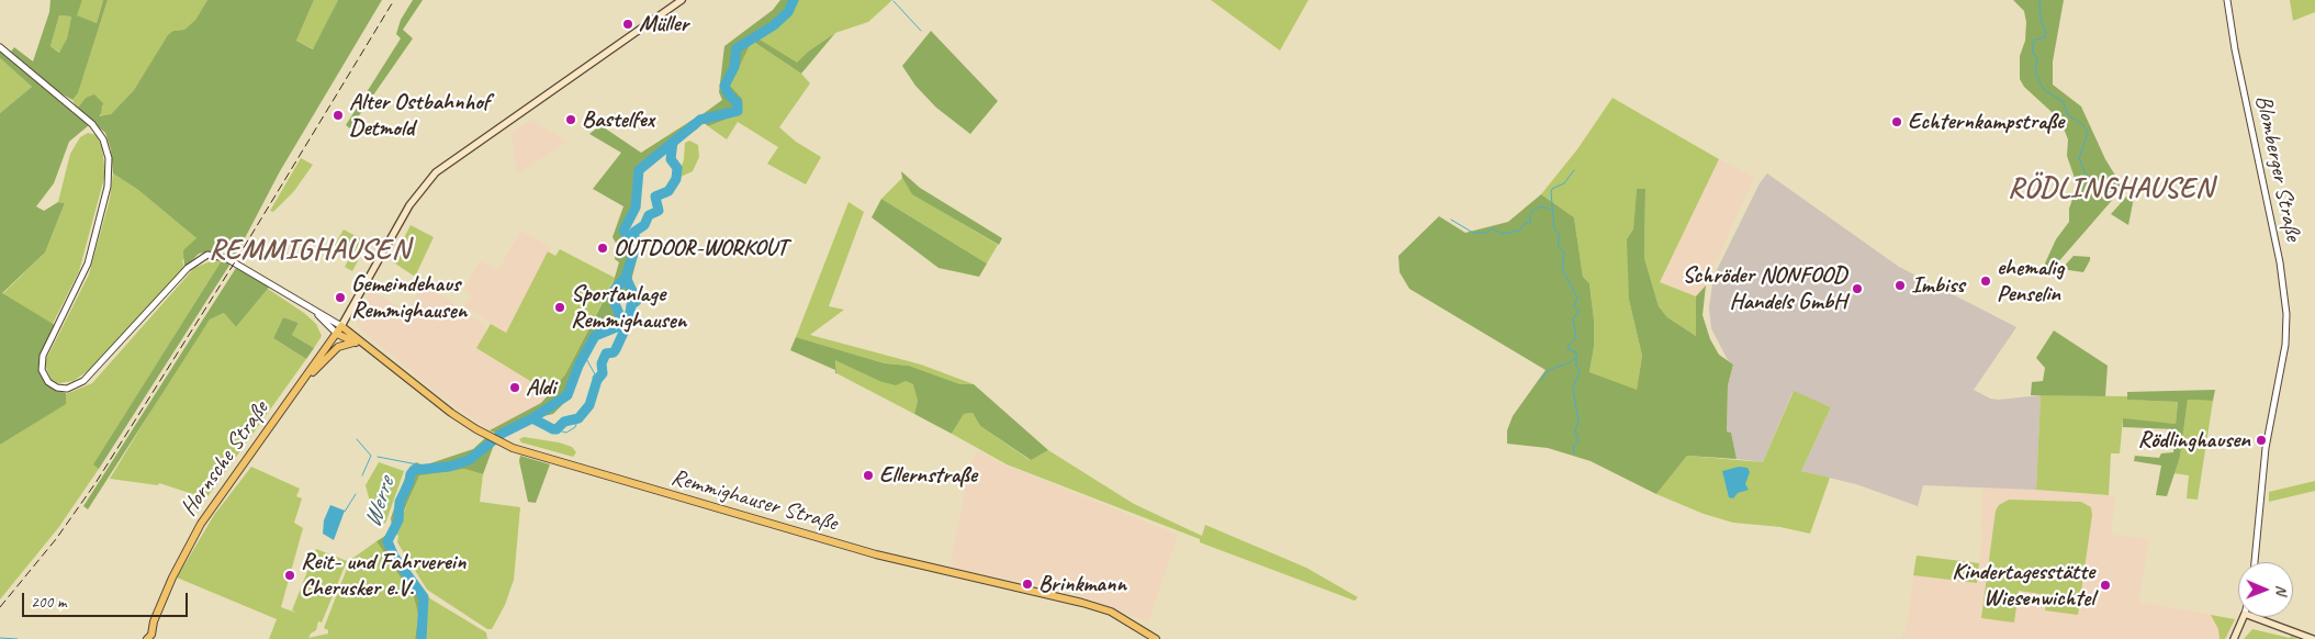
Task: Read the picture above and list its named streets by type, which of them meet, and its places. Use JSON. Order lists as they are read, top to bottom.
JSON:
{
  "streets": {
    "main road": ["Hornsche Straße", "Remmighauser Straße"],
    "street": ["Blomberger Straße"]
  },
  "crossings": [
    ["Hornsche Straße", "Remmighauser Straße"]
  ],
  "districts": ["RÖDLINGHAUSEN", "REMMIGHAUSEN"],
  "water": ["Werre"],
  "places": [
    "Müller",
    "Alter Ostbahnhof Detmold",
    "Bastelfex",
    "Echternkampstraße",
    "OUTDOOR-WORKOUT",
    "ehemalig Penselin",
    "Imbiss",
    "Schröder NONFOOD Handels GmbH",
    "Gemeindehaus Remmighausen",
    "Sportanlage Remmighausen",
    "Aldi",
    "Rödlinghausen",
    "Ellernstraße",
    "Reit- und Fahrverein Cherusker e.V.",
    "Brinkmann",
    "Kindertagesstätte Wiesenwichtel"
  ],
  "scale_bar": "200 m",
  "north": "right"
}
